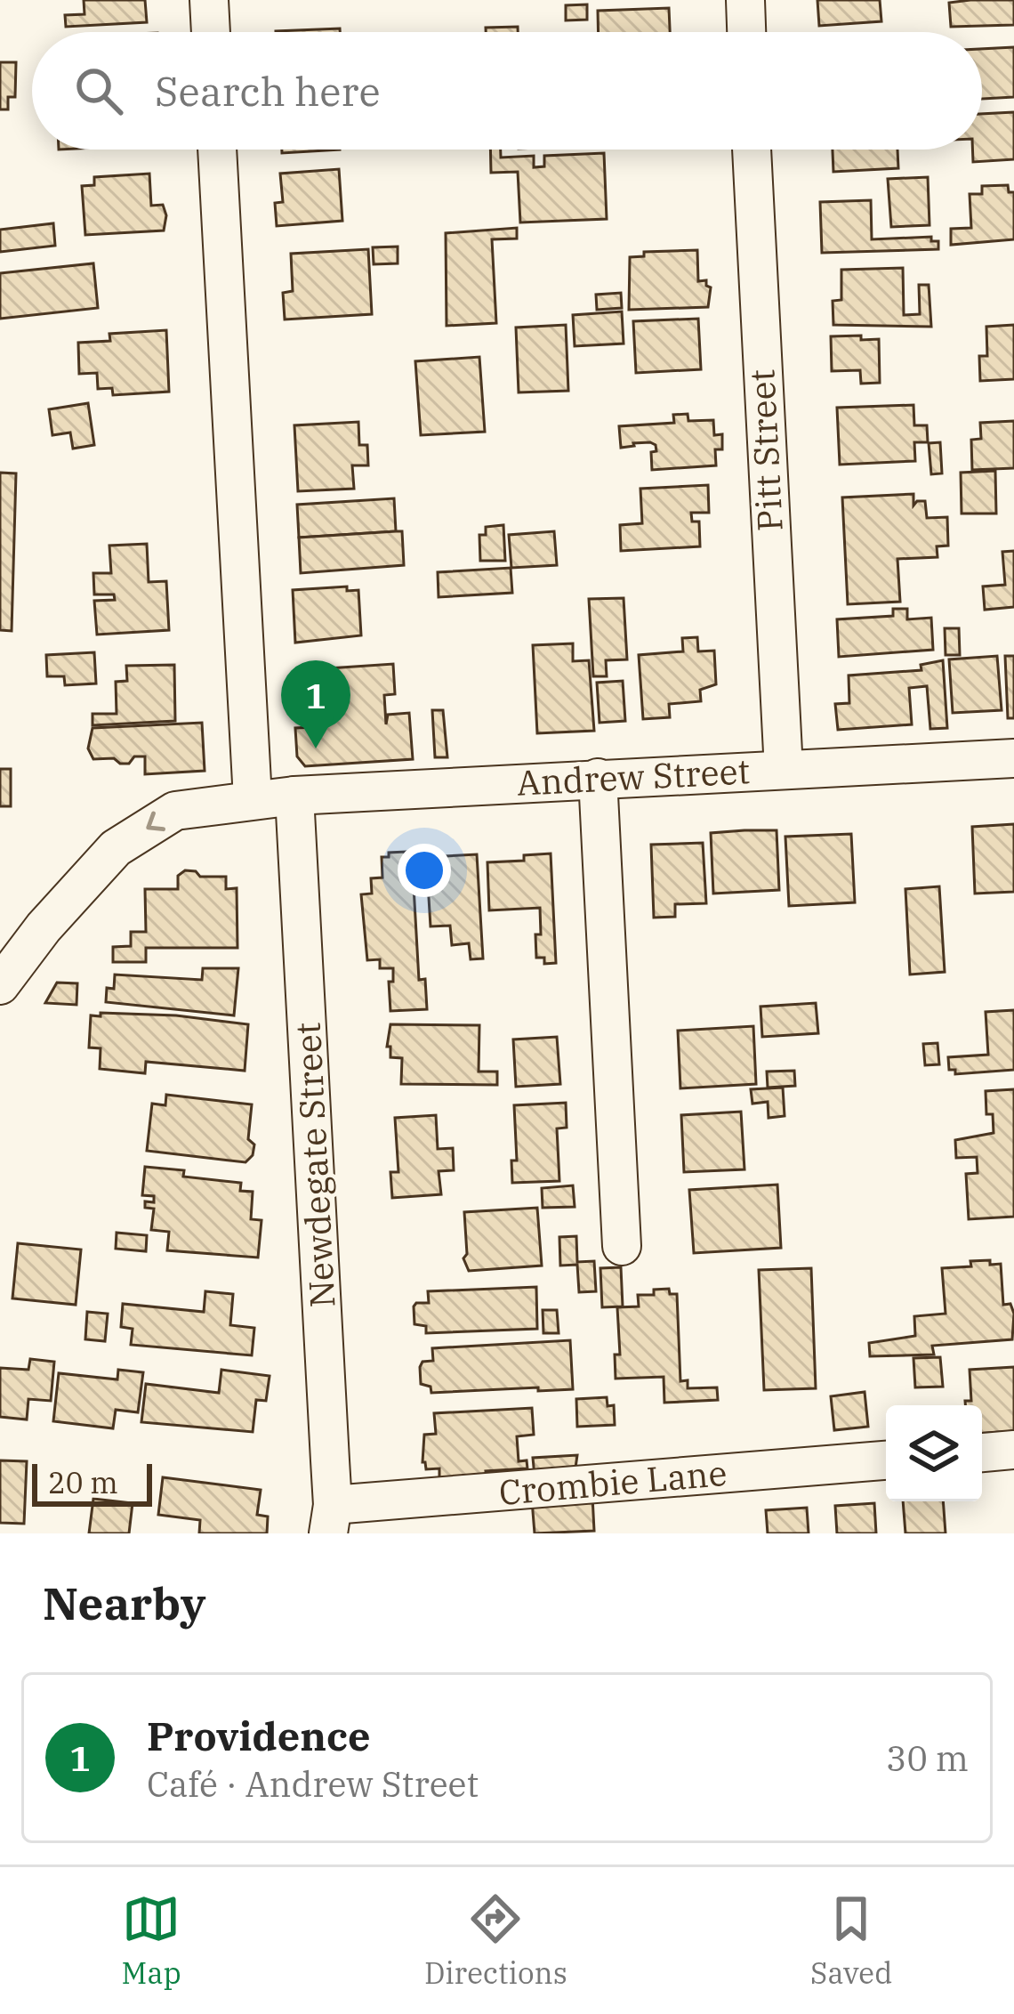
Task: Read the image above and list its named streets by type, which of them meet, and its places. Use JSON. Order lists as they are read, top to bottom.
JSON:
{
  "streets": {
    "street": [
      "Pitt Street",
      "Andrew Street",
      "Newdegate Street",
      "Crombie Lane"
    ]
  },
  "crossings": [
    ["Pitt Street", "Andrew Street"],
    ["Andrew Street", "Newdegate Street"],
    ["Newdegate Street", "Crombie Lane"]
  ],
  "scale_bar": "20 m",
  "page": {
    "search": "Search here",
    "pins": "1",
    "scale": "20 m",
    "heading": "Nearby",
    "list": [
      {
        "mark": "1",
        "name": "Providence",
        "note": "Café · Andrew Street",
        "value": "30 m"
      }
    ],
    "nav": ["Map", "Directions", "Saved"]
  }
}
